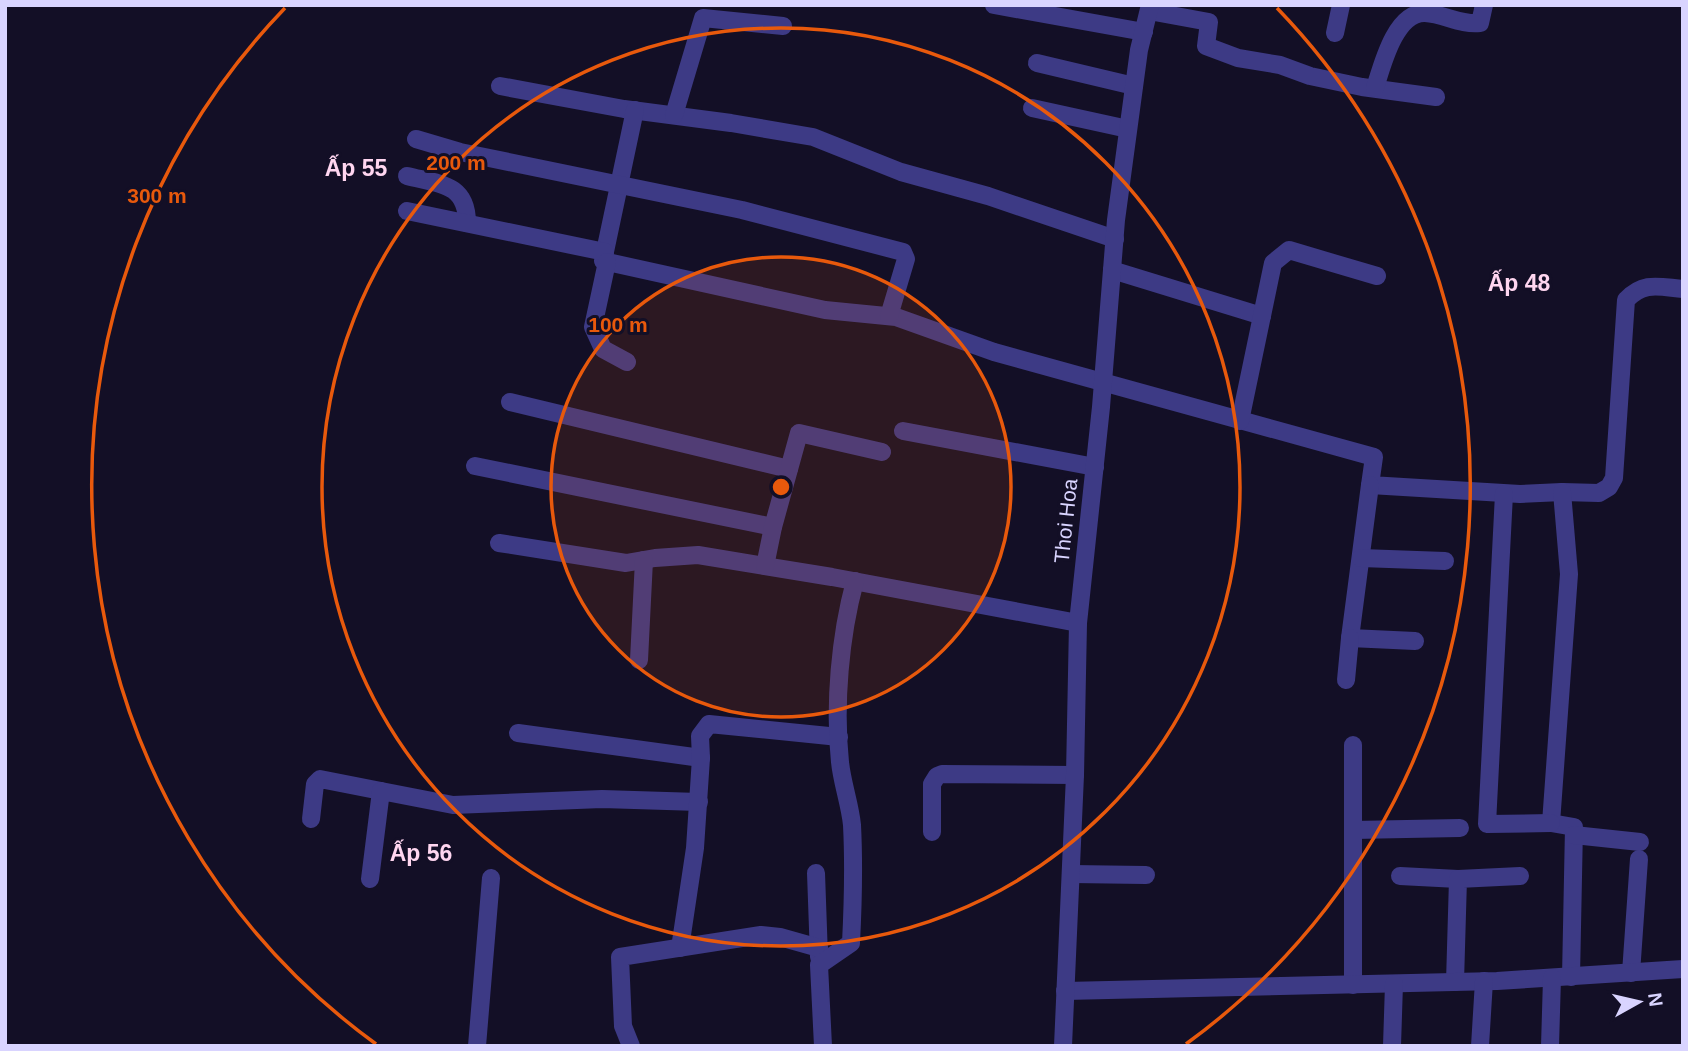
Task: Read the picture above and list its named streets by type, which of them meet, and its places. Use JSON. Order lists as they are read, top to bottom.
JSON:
{
  "streets": {
    "street": ["Thoi Hoa"]
  },
  "districts": ["Ấp 55", "Ấp 48", "Ấp 56"],
  "north": "right",
  "rings": ["200 m", "300 m", "100 m"]
}
